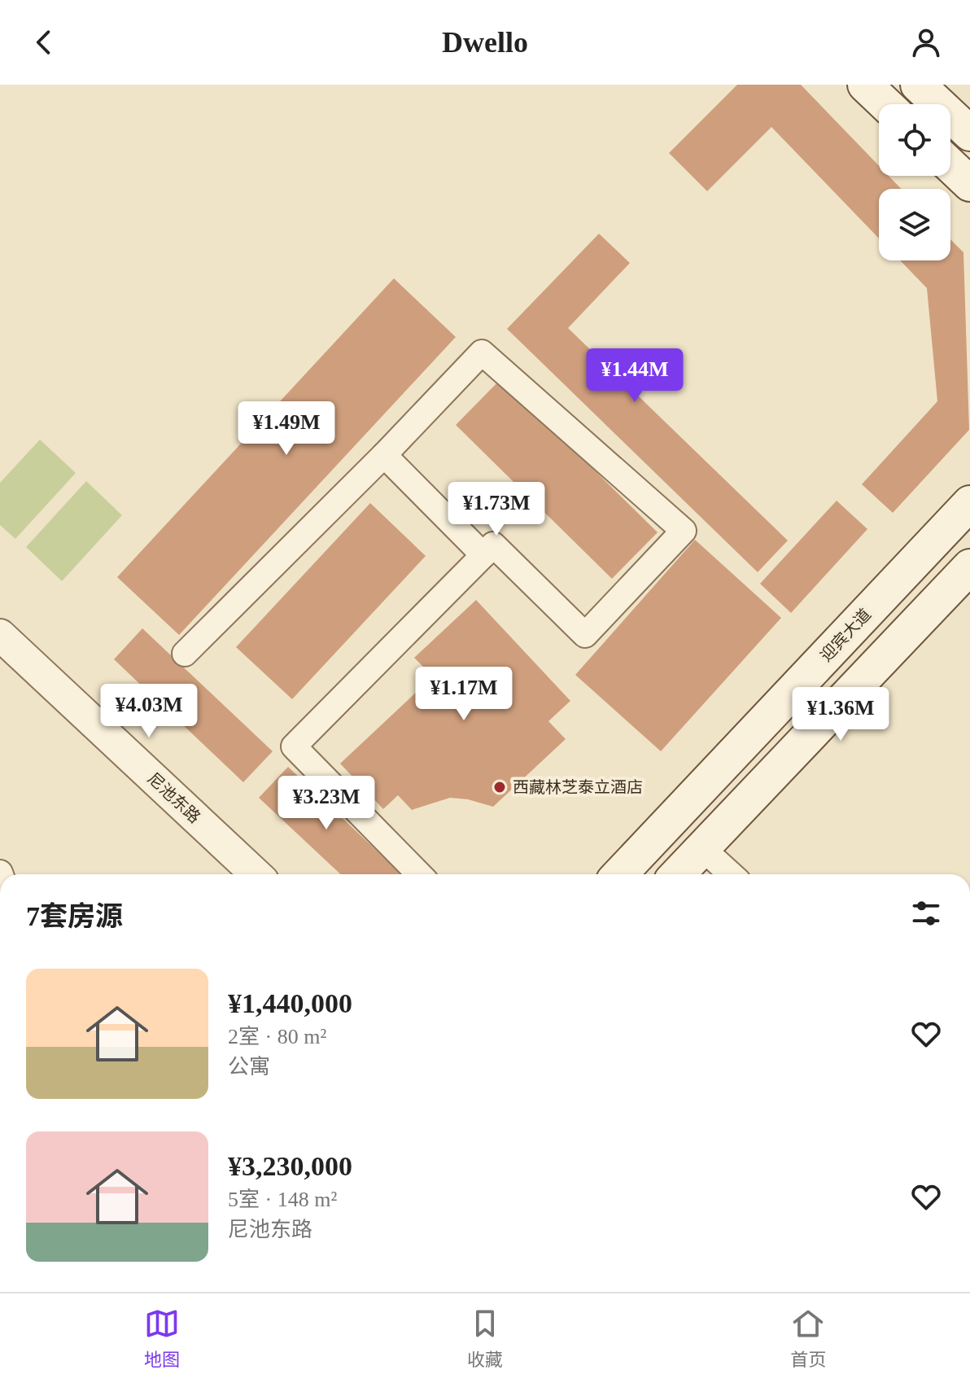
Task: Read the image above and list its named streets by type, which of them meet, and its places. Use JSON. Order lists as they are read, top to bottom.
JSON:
{
  "streets": {
    "main road": ["迎宾大道"],
    "street": ["尼池东路"]
  },
  "places": ["西藏林芝泰立酒店"],
  "page": {
    "header": "Dwello",
    "price": [
      "¥1.44M",
      "¥1.49M",
      "¥1.73M",
      "¥1.17M",
      "¥4.03M",
      "¥1.36M",
      "¥3.23M"
    ],
    "heading": "7套房源",
    "list": [
      {
        "name": "¥1,440,000",
        "note": "2室 · 80 m² · 公寓"
      },
      {
        "name": "¥3,230,000",
        "note": "5室 · 148 m² · 尼池东路"
      }
    ],
    "tabs": ["地图", "收藏", "首页"]
  }
}
